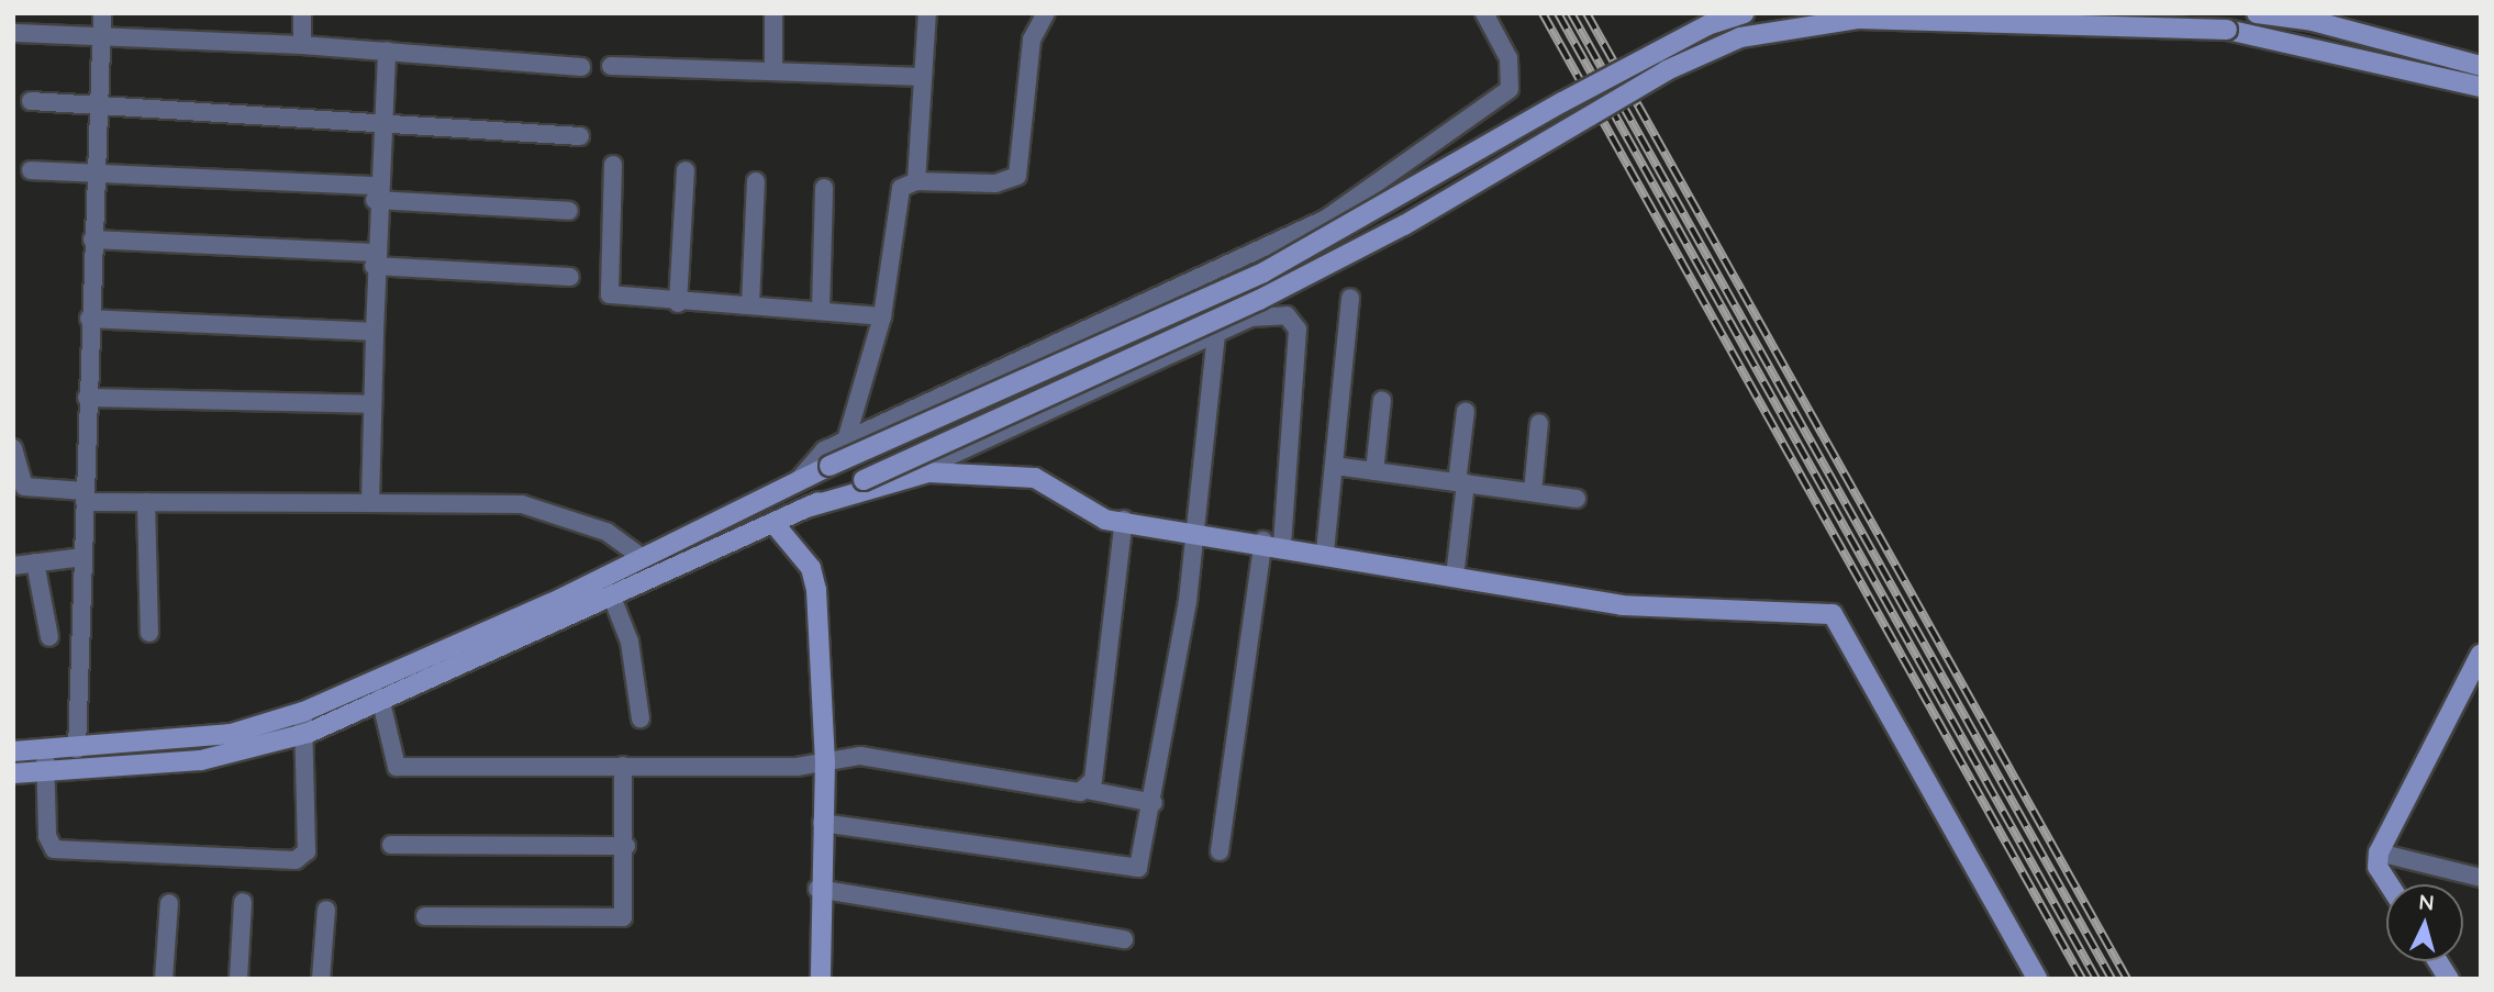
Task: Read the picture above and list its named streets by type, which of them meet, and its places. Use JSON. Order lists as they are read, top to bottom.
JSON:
{
  "north": "top"
}
